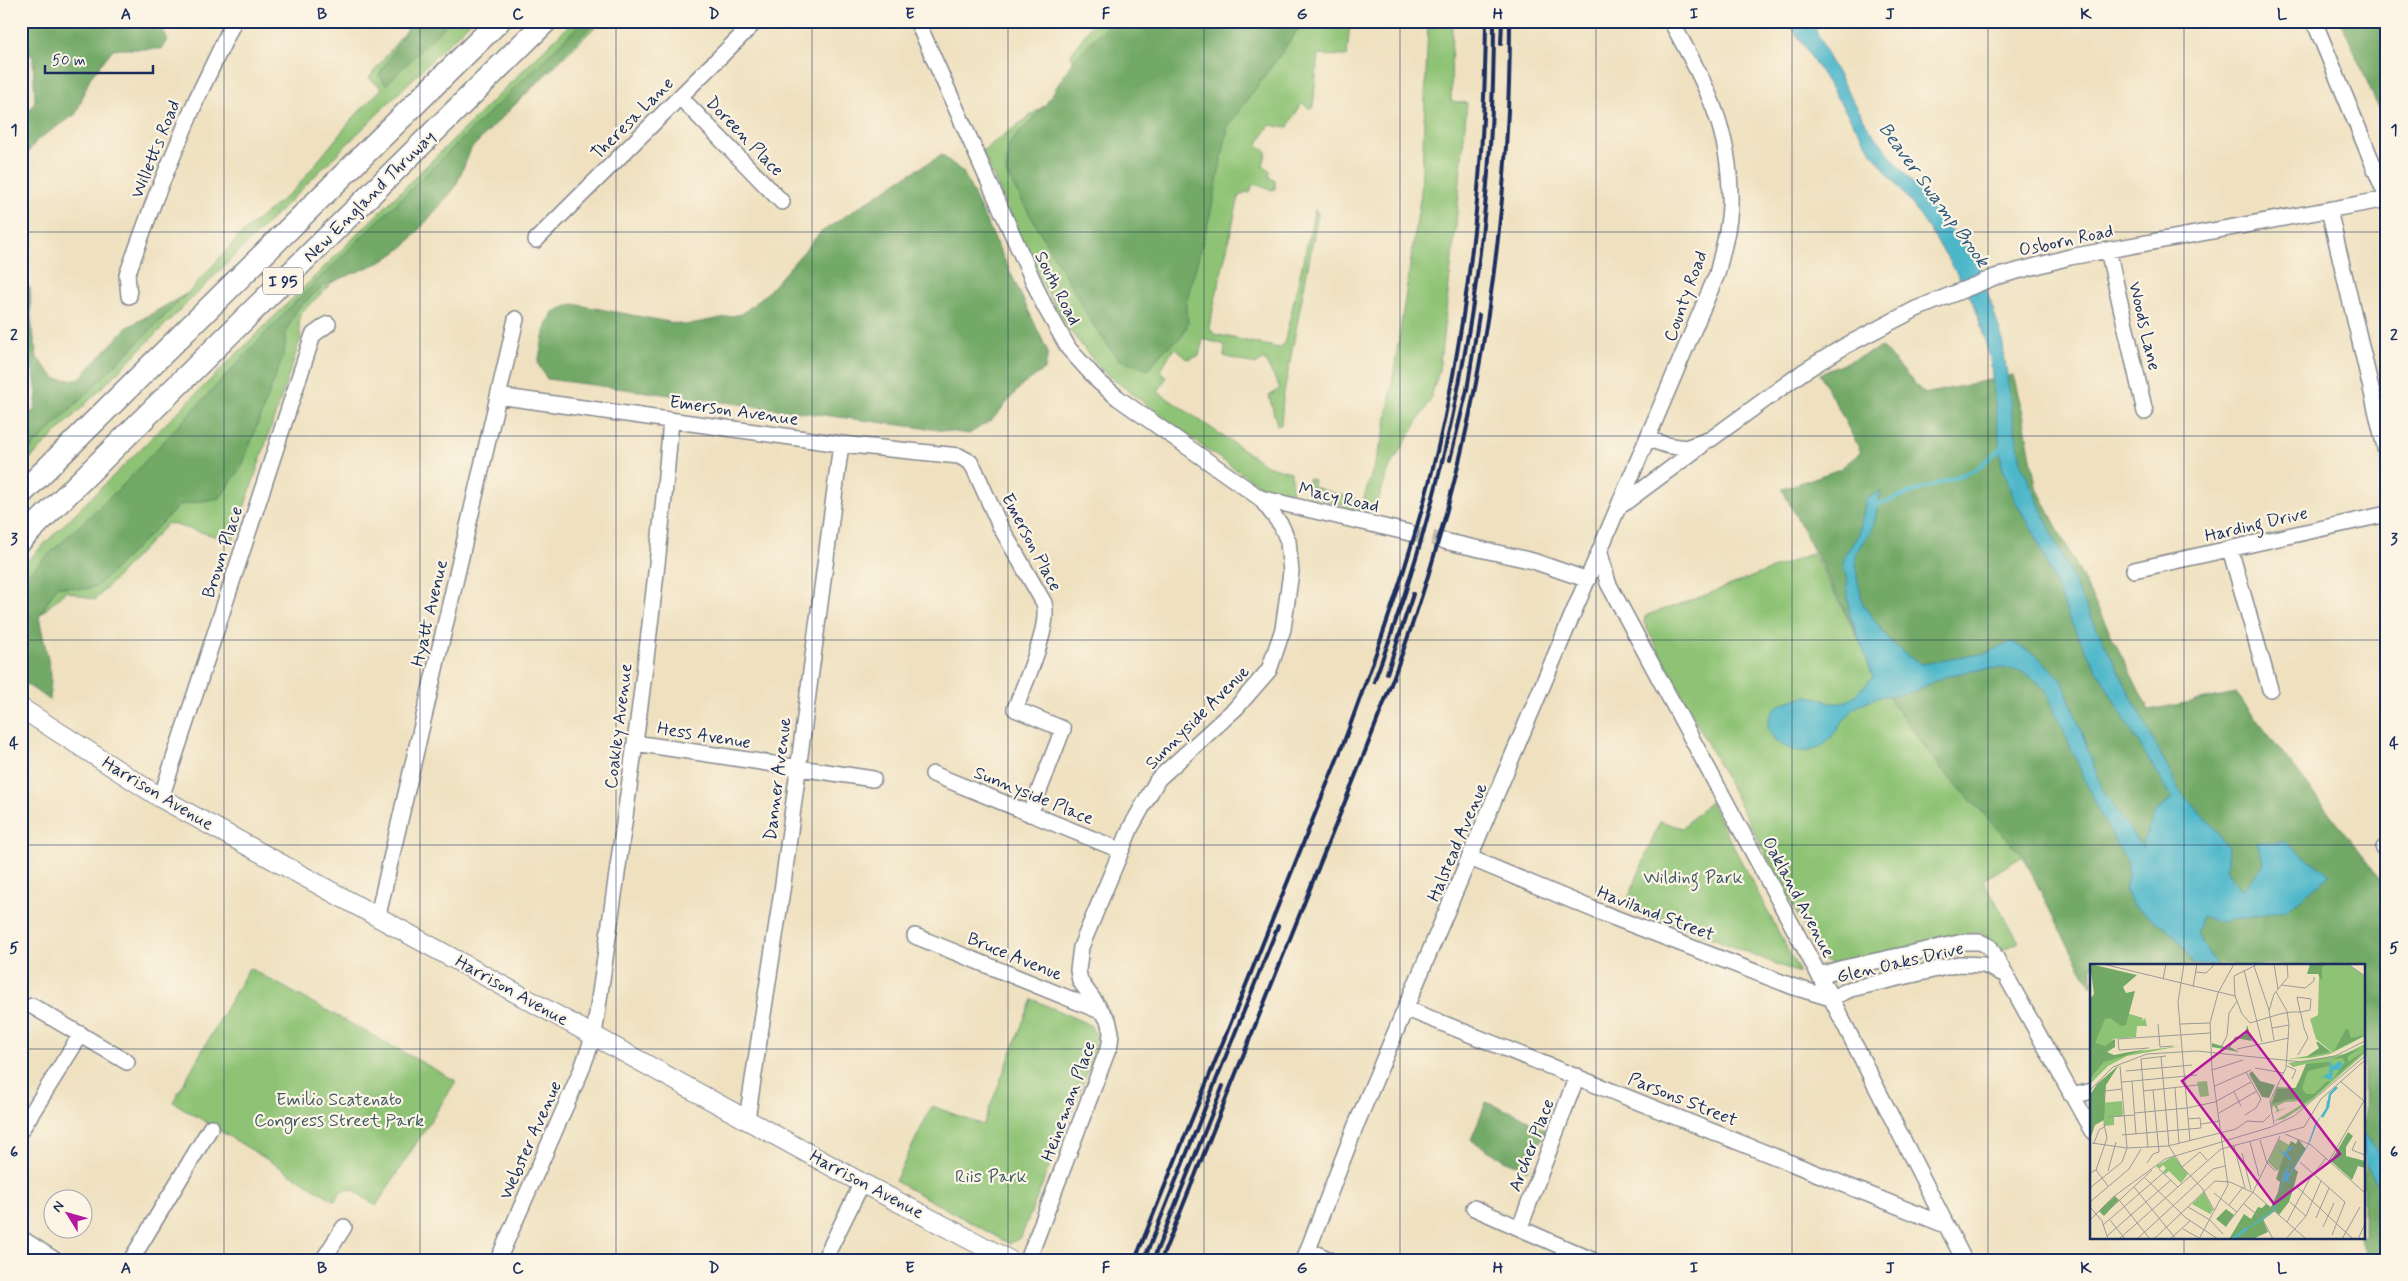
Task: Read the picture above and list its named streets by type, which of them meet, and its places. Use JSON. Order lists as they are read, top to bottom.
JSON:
{
  "streets": {
    "highway": ["New England Thruway", "I 95"],
    "main road": ["Harrison Avenue"],
    "street": [
      "Theresa Lane",
      "Doreen Place",
      "Willetts Road",
      "Osborn Road",
      "South Road",
      "County Road",
      "Woods Lane",
      "Emerson Avenue",
      "Macy Road",
      "Harding Drive",
      "Emerson Place",
      "Brown Place",
      "Hyatt Avenue",
      "Sunnyside Avenue",
      "Coakley Avenue",
      "Hess Avenue",
      "Danner Avenue",
      "Sunnyside Place",
      "Halstead Avenue",
      "Oakland Avenue",
      "Haviland Street",
      "Bruce Avenue",
      "Glen Oaks Drive",
      "Parsons Street",
      "Heineman Place",
      "Webster Avenue",
      "Archer Place"
    ]
  },
  "crossings": [
    ["Theresa Lane", "Doreen Place"],
    ["Osborn Road", "County Road"],
    ["Osborn Road", "Woods Lane"],
    ["Osborn Road", "Halstead Avenue"],
    ["South Road", "Macy Road"],
    ["South Road", "Sunnyside Avenue"],
    ["County Road", "Halstead Avenue"],
    ["Emerson Avenue", "Emerson Place"],
    ["Emerson Avenue", "Hyatt Avenue"],
    ["Emerson Avenue", "Coakley Avenue"],
    ["Emerson Avenue", "Danner Avenue"],
    ["Macy Road", "Sunnyside Avenue"],
    ["Emerson Place", "Sunnyside Place"],
    ["Brown Place", "Harrison Avenue"],
    ["Hyatt Avenue", "Harrison Avenue"],
    ["Sunnyside Avenue", "Sunnyside Place"],
    ["Sunnyside Avenue", "Bruce Avenue"],
    ["Sunnyside Avenue", "Heineman Place"],
    ["Coakley Avenue", "Hess Avenue"],
    ["Coakley Avenue", "Harrison Avenue"],
    ["Coakley Avenue", "Webster Avenue"],
    ["Hess Avenue", "Danner Avenue"],
    ["Danner Avenue", "Harrison Avenue"],
    ["Harrison Avenue", "Webster Avenue"],
    ["Halstead Avenue", "Oakland Avenue"],
    ["Halstead Avenue", "Haviland Street"],
    ["Halstead Avenue", "Parsons Street"],
    ["Oakland Avenue", "Haviland Street"],
    ["Oakland Avenue", "Glen Oaks Drive"],
    ["Oakland Avenue", "Parsons Street"],
    ["Haviland Street", "Glen Oaks Drive"],
    ["Bruce Avenue", "Heineman Place"],
    ["Parsons Street", "Archer Place"]
  ],
  "water": ["Beaver Swamp Brook"],
  "parks": ["Wilding Park", "Emilio Scatenato Congress Street Park", "Riis Park"],
  "scale_bar": "50 m",
  "north": "top left",
  "grid": {
    "columns": [
      "A",
      "B",
      "C",
      "D",
      "E",
      "F",
      "G",
      "H",
      "I",
      "J",
      "K",
      "L"
    ],
    "rows": [
      "1",
      "2",
      "3",
      "4",
      "5",
      "6"
    ]
  }
}
